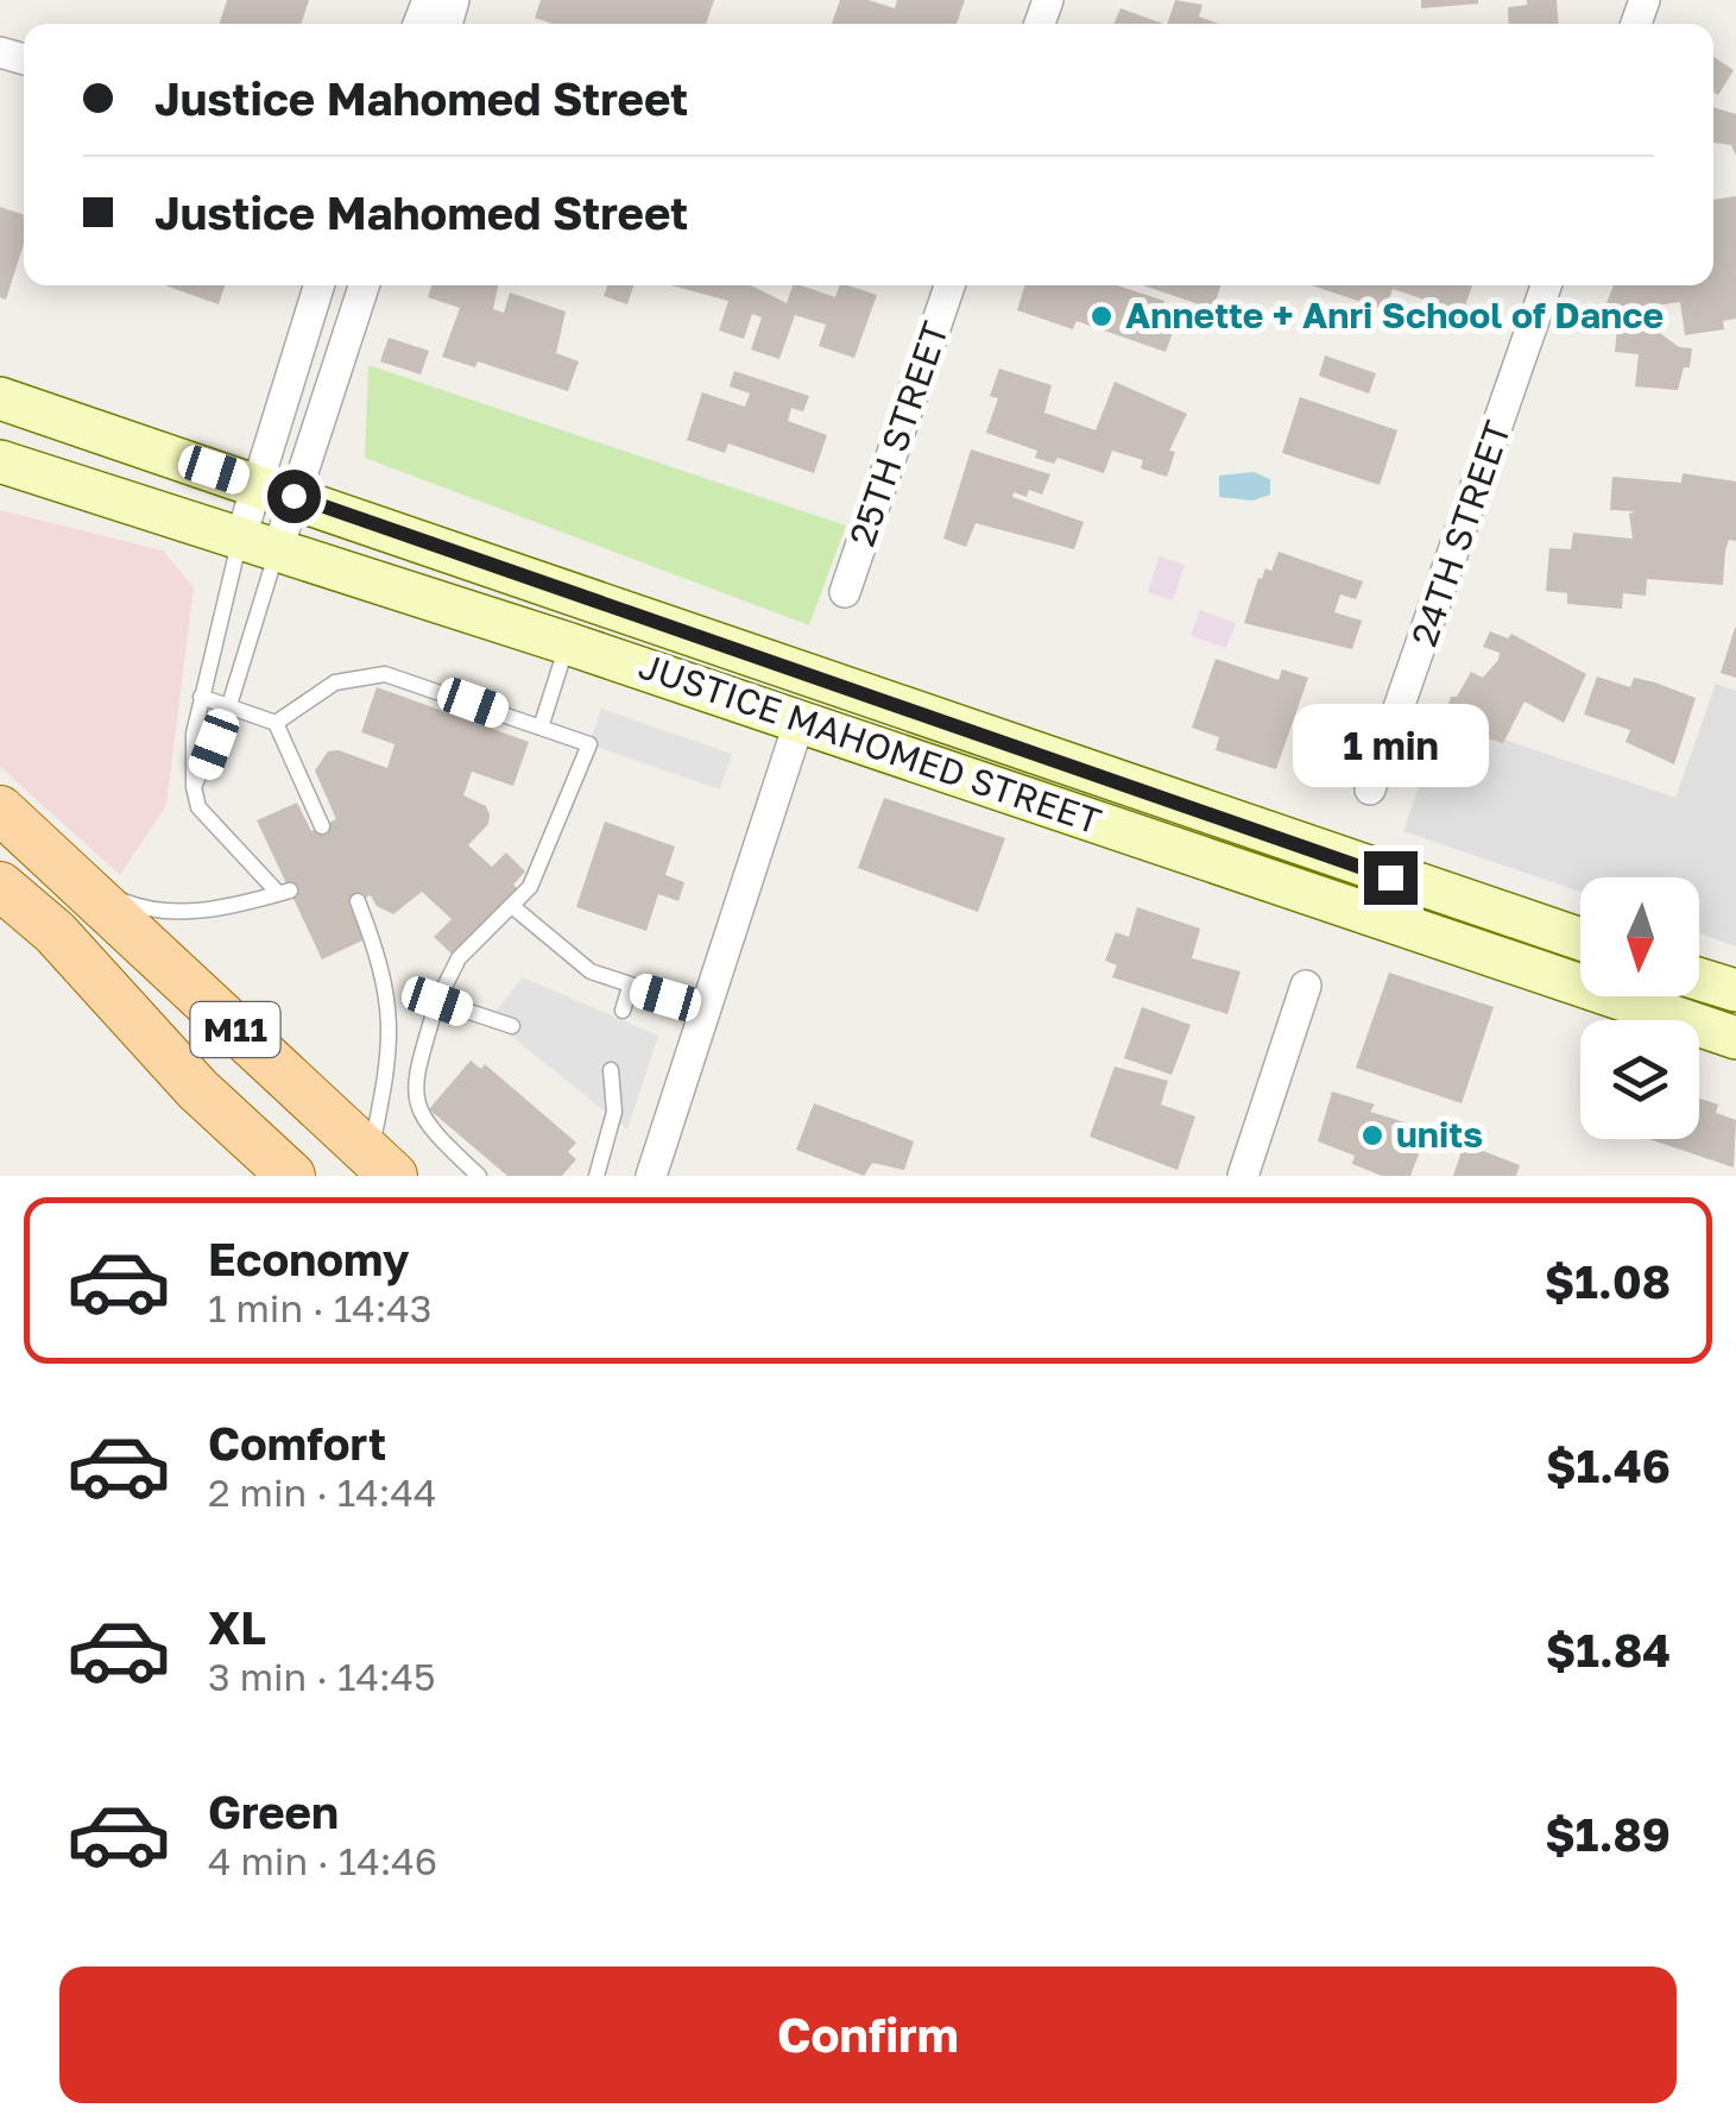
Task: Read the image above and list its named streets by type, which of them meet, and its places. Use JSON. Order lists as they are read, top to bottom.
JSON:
{
  "streets": {
    "main road": ["JUSTICE MAHOMED STREET", "M11"],
    "street": ["25TH STREET", "24TH STREET"]
  },
  "places": ["Annette + Anri School of Dance", "units"],
  "north": "bottom",
  "page": {
    "banner": ["Justice Mahomed Street", "Justice Mahomed Street"],
    "bubble": "1 min",
    "list": [
      {
        "name": "Economy",
        "note": "1 min · 14:43",
        "value": "$1.08"
      },
      {
        "name": "Comfort",
        "note": "2 min · 14:44",
        "value": "$1.46"
      },
      {
        "name": "XL",
        "note": "3 min · 14:45",
        "value": "$1.84"
      },
      {
        "name": "Green",
        "note": "4 min · 14:46",
        "value": "$1.89"
      }
    ],
    "buttons": "Confirm"
  }
}
